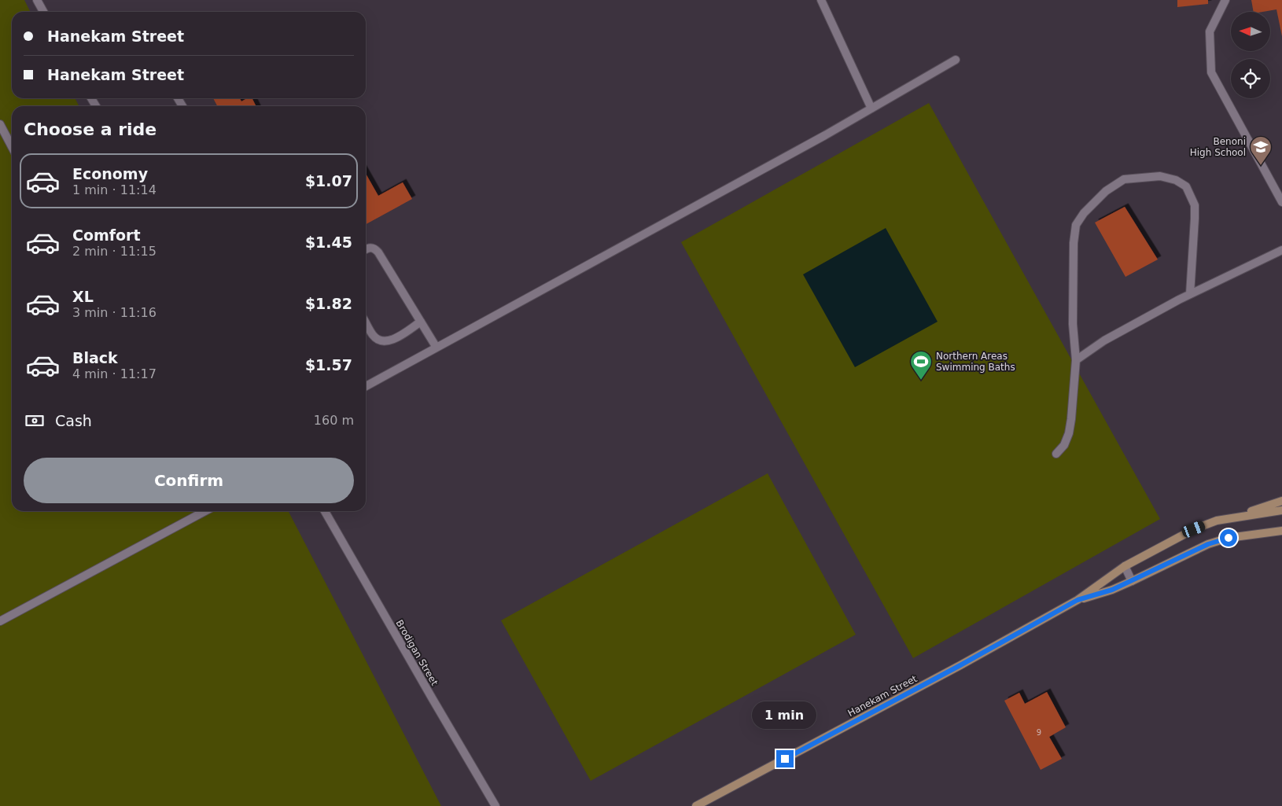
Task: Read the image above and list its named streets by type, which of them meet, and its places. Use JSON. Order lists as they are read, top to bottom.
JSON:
{
  "streets": {
    "street": ["Brodigan Street", "Hanekam Street"]
  },
  "places": {
    "school or university": ["Benoni High School"],
    "sports": ["Northern Areas Swimming Baths"]
  },
  "house_numbers": ["9"],
  "north": "left",
  "page": {
    "banner": ["Hanekam Street", "Hanekam Street"],
    "heading": "Choose a ride",
    "list": [
      {
        "name": "Economy",
        "note": "1 min · 11:14",
        "value": "$1.07"
      },
      {
        "name": "Comfort",
        "note": "2 min · 11:15",
        "value": "$1.45"
      },
      {
        "name": "XL",
        "note": "3 min · 11:16",
        "value": "$1.82"
      },
      {
        "name": "Black",
        "note": "4 min · 11:17",
        "value": "$1.57"
      }
    ],
    "pay": ["Cash", "160 m"],
    "buttons": "Confirm",
    "bubble": "1 min"
  }
}
